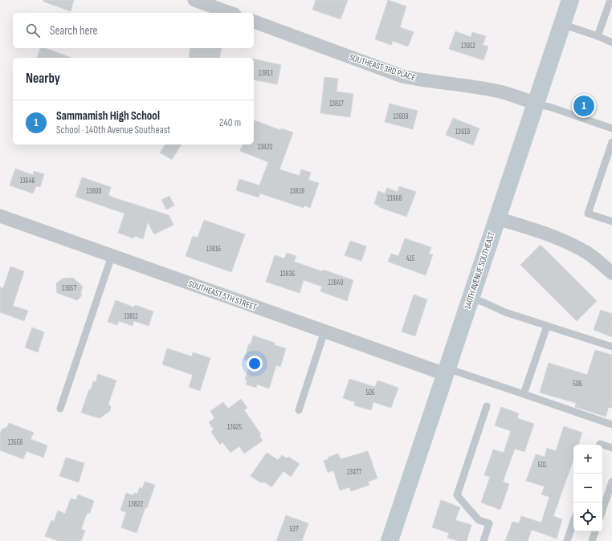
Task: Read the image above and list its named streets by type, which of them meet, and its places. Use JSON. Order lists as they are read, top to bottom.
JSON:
{
  "streets": {
    "street": ["SOUTHEAST 3RD PLACE", "140TH AVENUE SOUTHEAST", "SOUTHEAST 5TH STREET"]
  },
  "crossings": [
    ["SOUTHEAST 3RD PLACE", "140TH AVENUE SOUTHEAST"],
    ["140TH AVENUE SOUTHEAST", "SOUTHEAST 5TH STREET"]
  ],
  "house_numbers": [
    "13912",
    "13813",
    "13817",
    "13909",
    "13919",
    "13820",
    "13646",
    "13800",
    "13828",
    "13968",
    "13816",
    "415",
    "13836",
    "13840",
    "13657",
    "13811",
    "506",
    "505",
    "13925",
    "13658",
    "501",
    "13977",
    "13822",
    "537"
  ],
  "page": {
    "search": "Search here",
    "heading": "Nearby",
    "pins": "1",
    "list": [
      {
        "mark": "1",
        "name": "Sammamish High School",
        "note": "School · 140th Avenue Southeast",
        "value": "240 m"
      }
    ],
    "map_buttons": ["+", "−"]
  }
}
